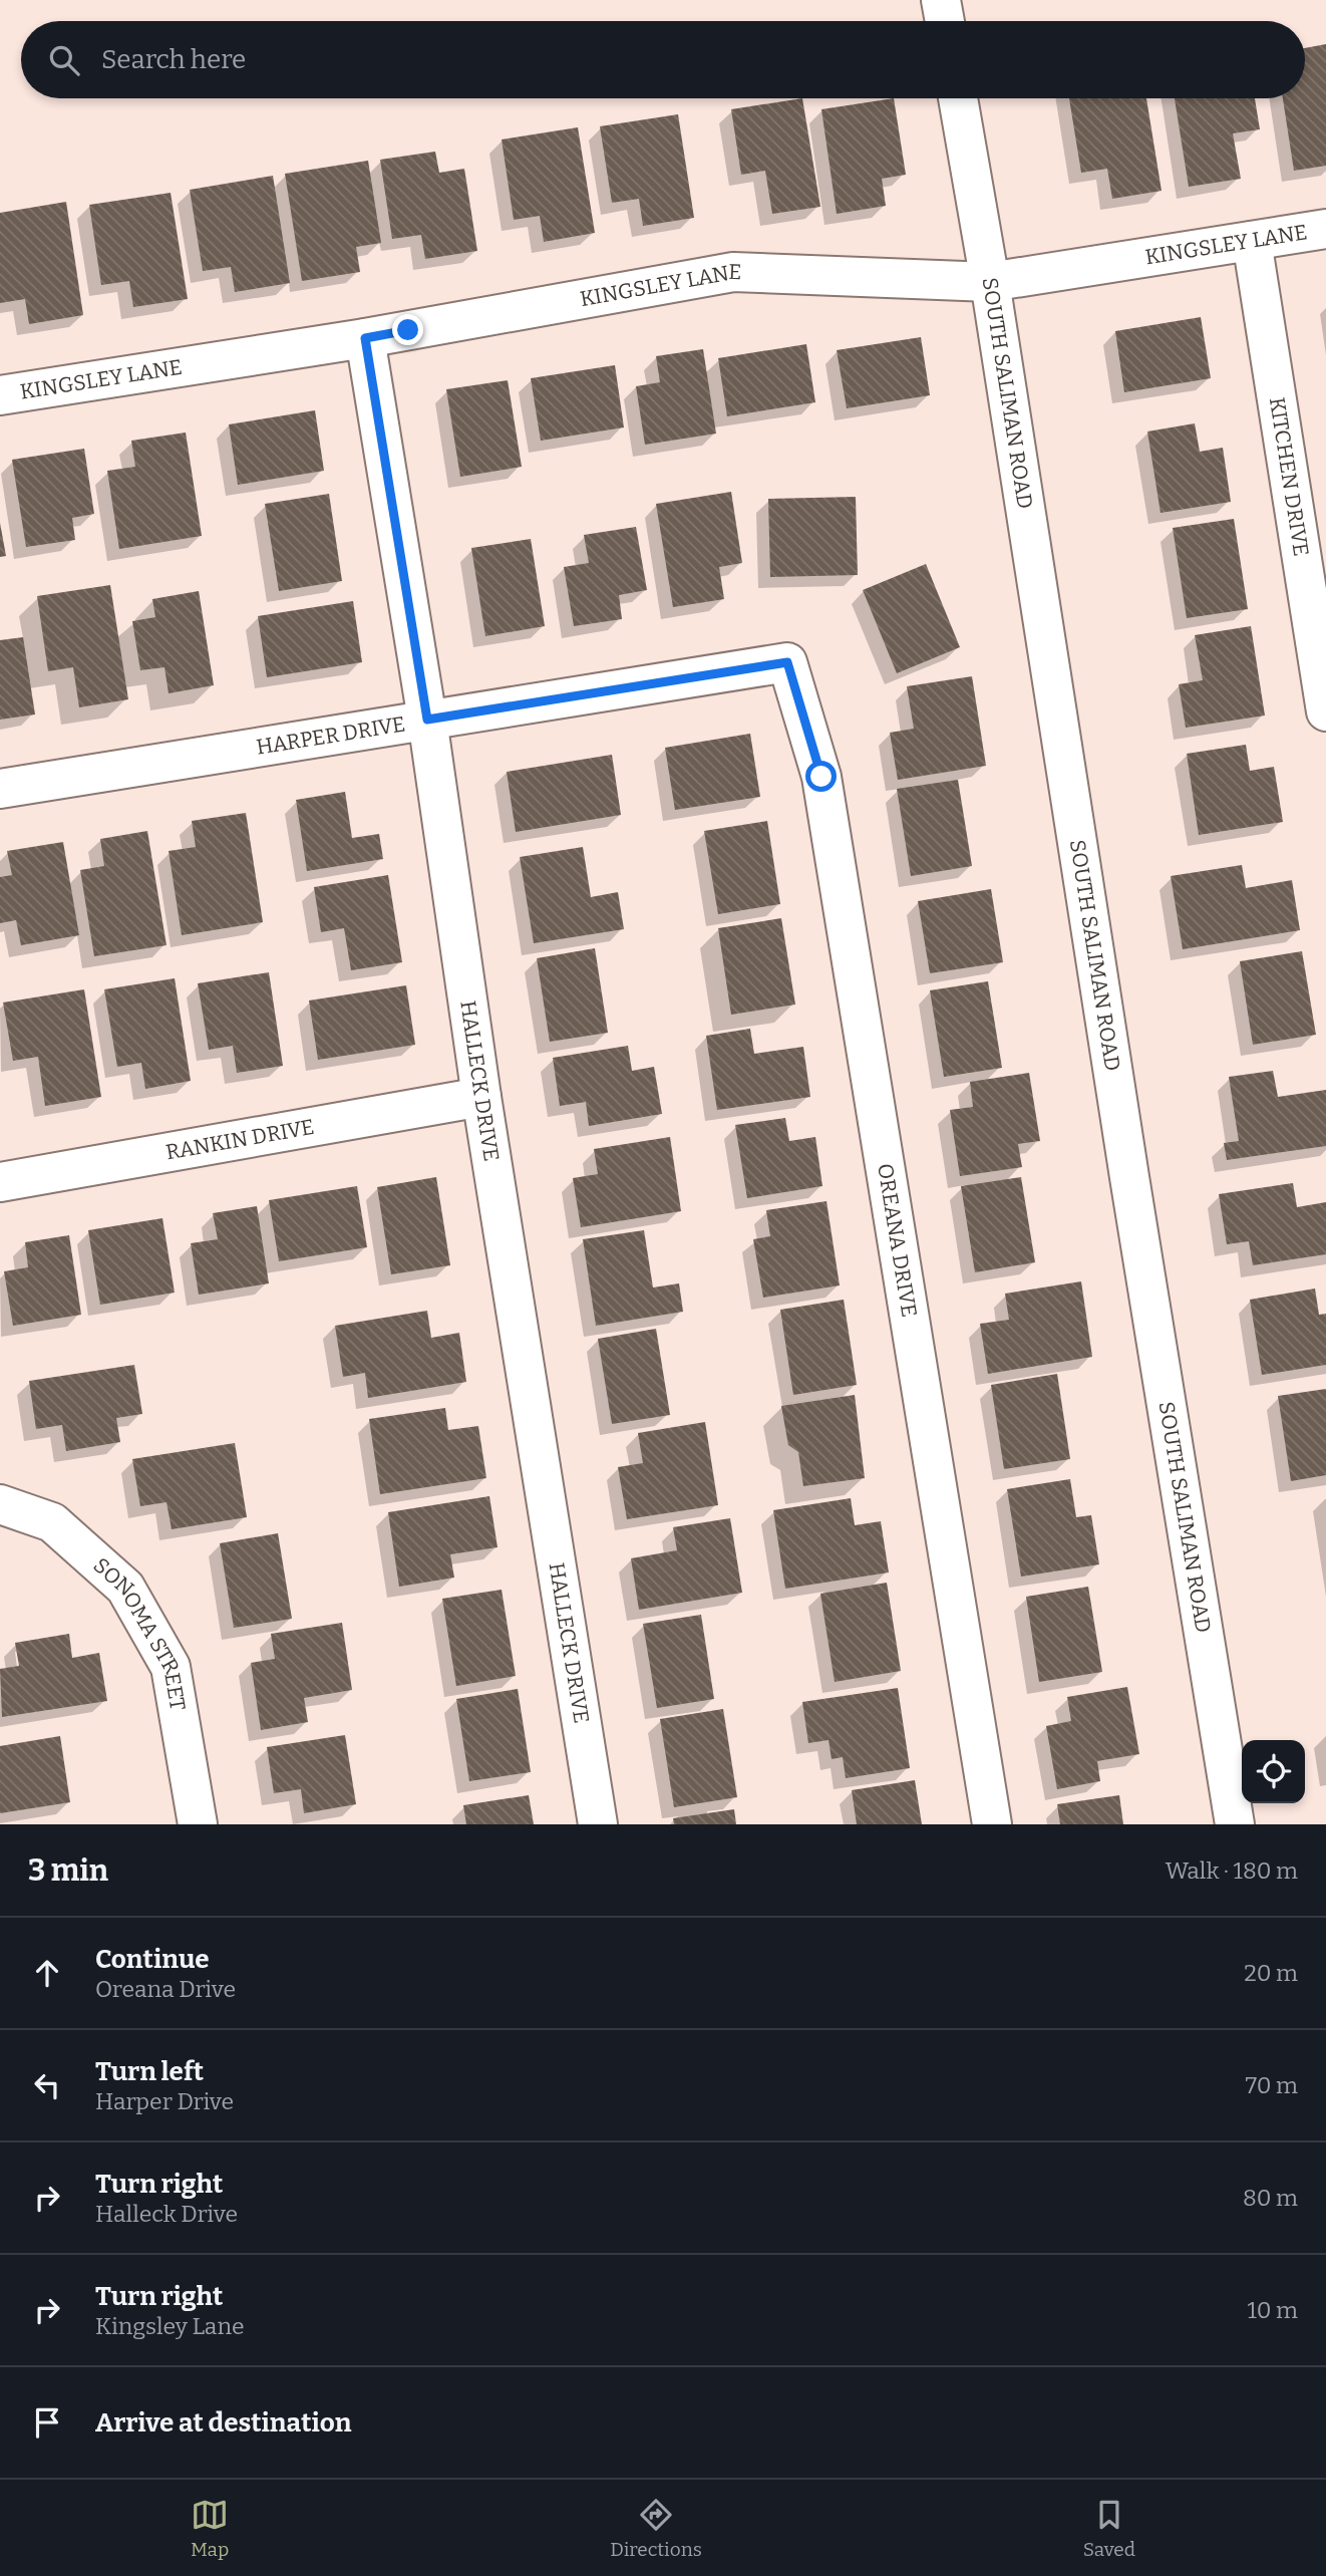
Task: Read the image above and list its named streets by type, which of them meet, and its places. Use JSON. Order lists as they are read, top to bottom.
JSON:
{
  "streets": {
    "street": [
      "KINGSLEY LANE",
      "SOUTH SALIMAN ROAD",
      "KITCHEN DRIVE",
      "HARPER DRIVE",
      "HALLECK DRIVE",
      "RANKIN DRIVE",
      "OREANA DRIVE",
      "SONOMA STREET"
    ]
  },
  "crossings": [
    ["KINGSLEY LANE", "SOUTH SALIMAN ROAD"],
    ["KINGSLEY LANE", "KITCHEN DRIVE"],
    ["KINGSLEY LANE", "HALLECK DRIVE"],
    ["HARPER DRIVE", "HALLECK DRIVE"],
    ["HARPER DRIVE", "OREANA DRIVE"],
    ["HALLECK DRIVE", "RANKIN DRIVE"]
  ],
  "page": {
    "search": "Search here",
    "heading": ["3 min", "Walk · 180 m"],
    "list": [
      ["Continue", "Oreana Drive", "20 m"],
      ["Turn left", "Harper Drive", "70 m"],
      ["Turn right", "Halleck Drive", "80 m"],
      ["Turn right", "Kingsley Lane", "10 m"],
      "Arrive at destination"
    ],
    "nav": ["Map", "Directions", "Saved"]
  }
}
